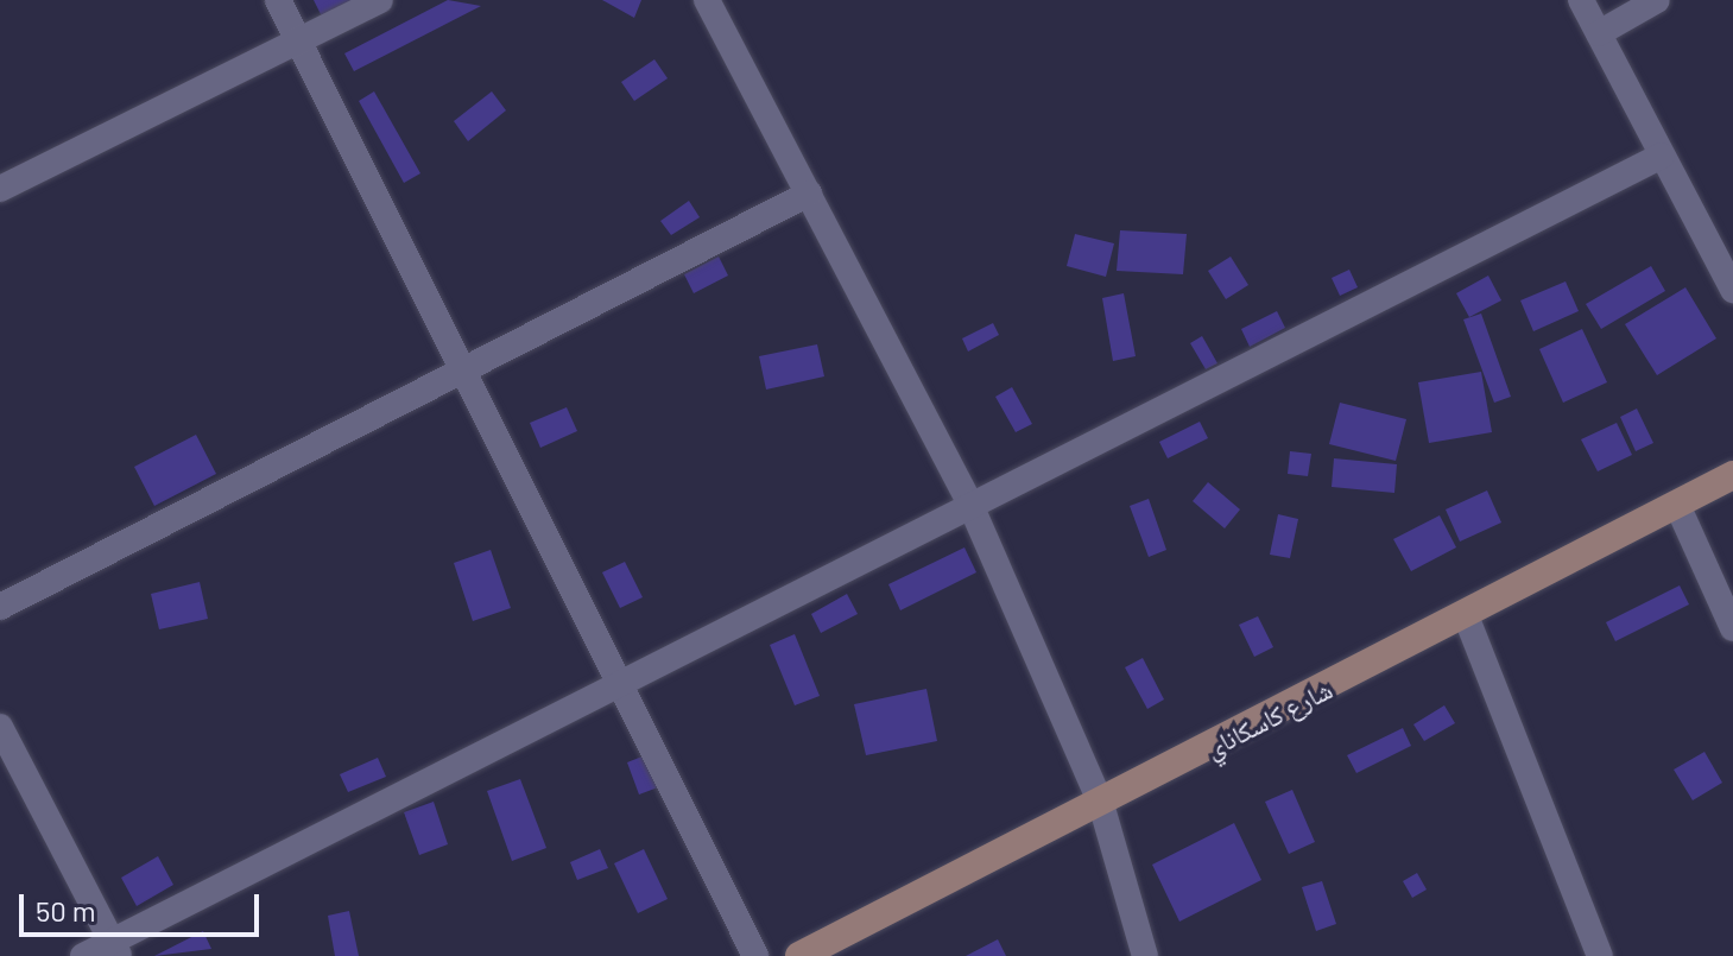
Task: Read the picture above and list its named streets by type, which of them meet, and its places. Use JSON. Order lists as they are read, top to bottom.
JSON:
{
  "streets": {
    "street": ["شارع كاسكاناي"]
  },
  "scale_bar": "50 m"
}
